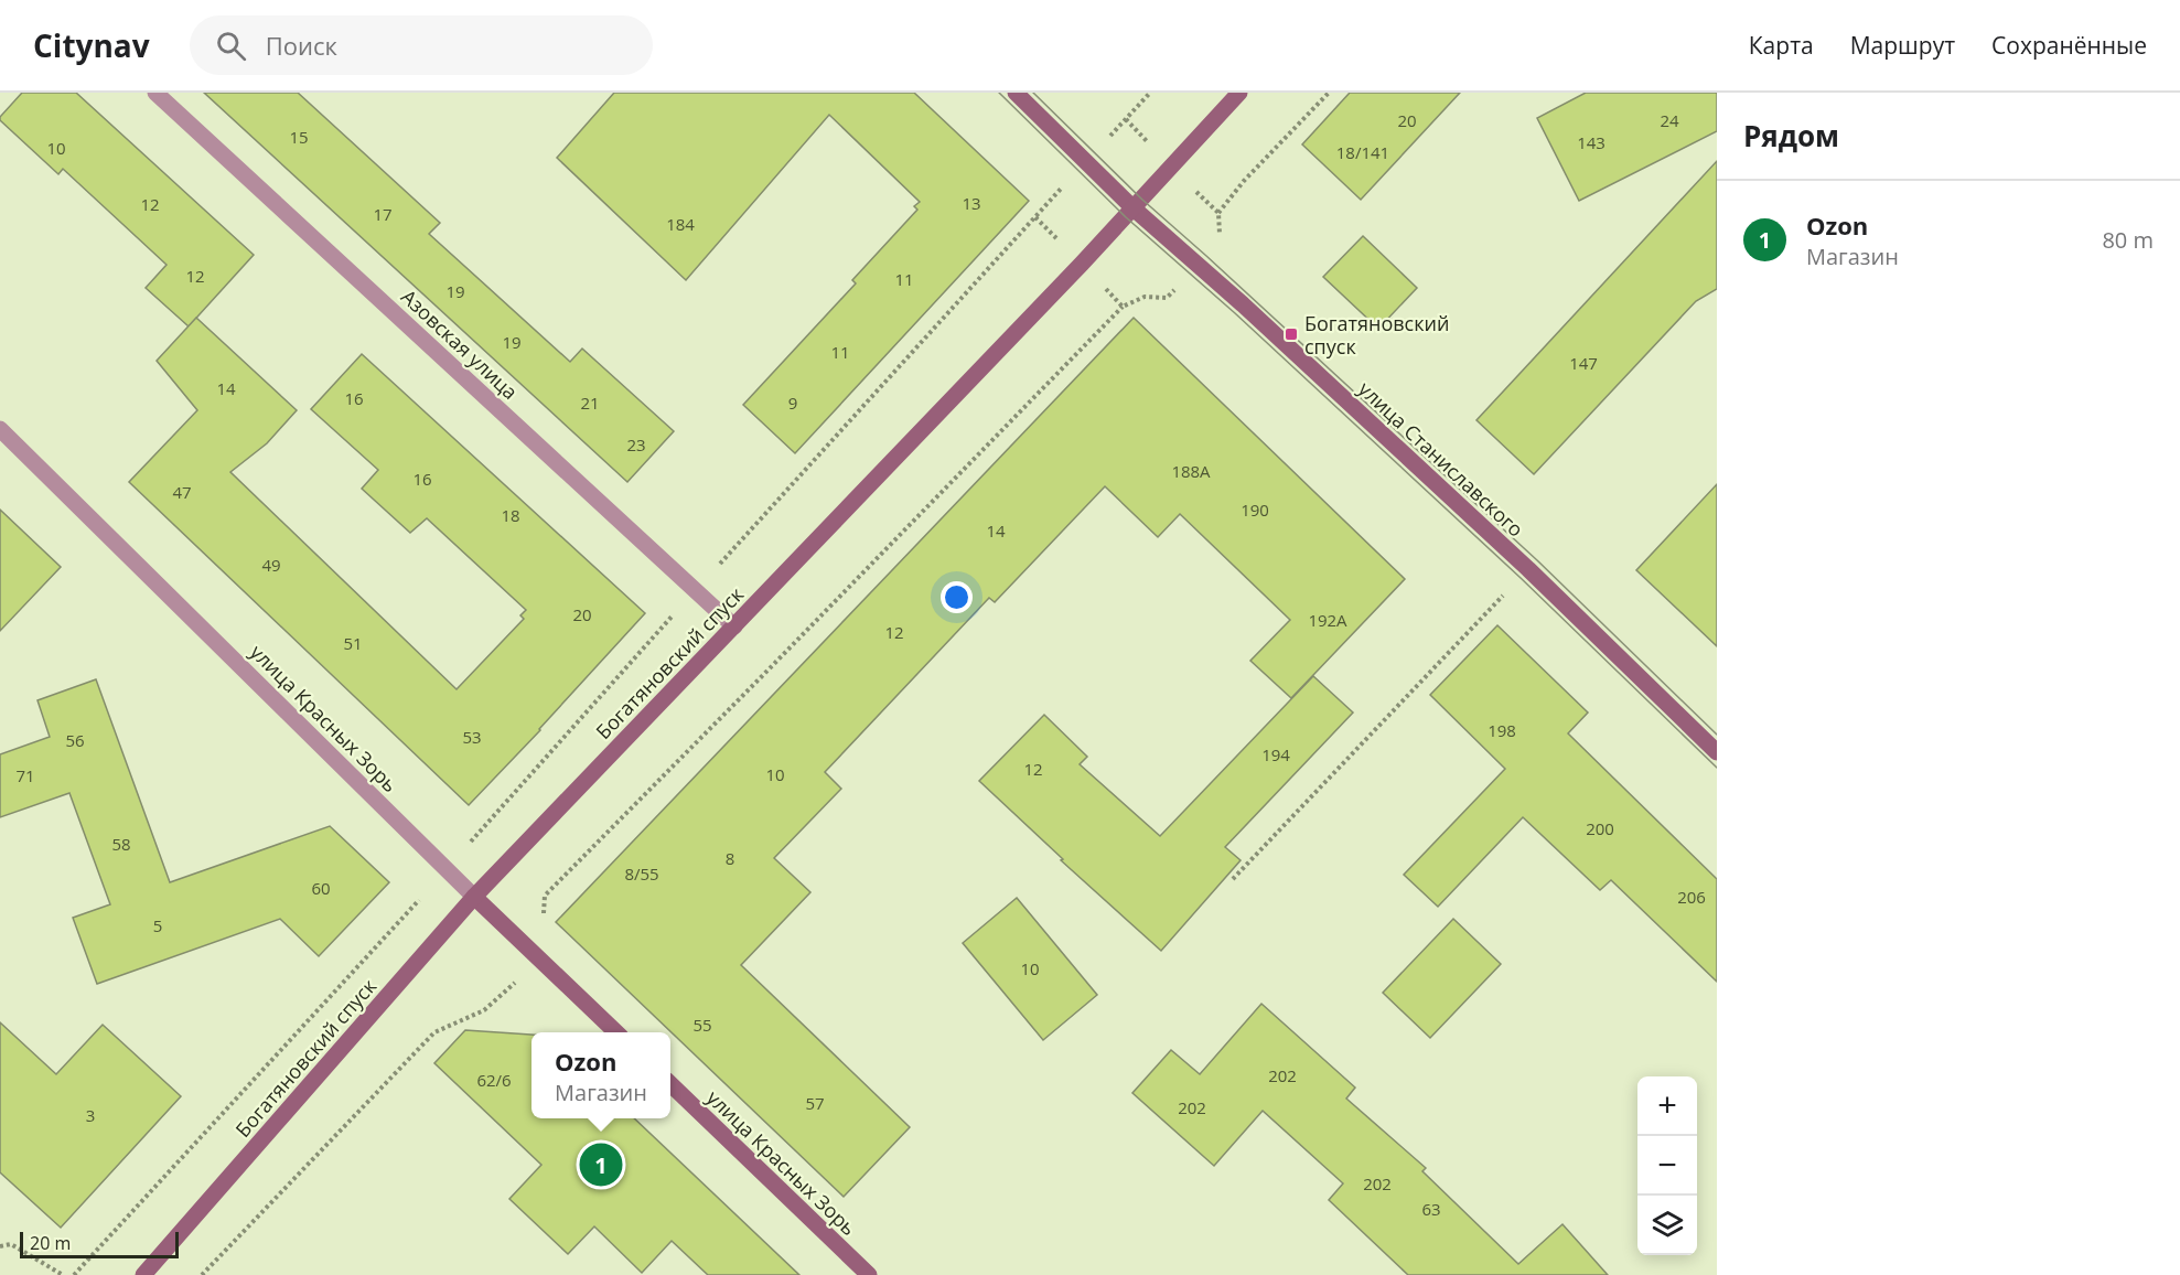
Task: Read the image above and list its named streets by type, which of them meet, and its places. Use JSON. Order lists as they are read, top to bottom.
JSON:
{
  "streets": {
    "street": [
      "Азовская улица",
      "улица Станиславского",
      "Богатяновский спуск",
      "улица Красных Зорь"
    ]
  },
  "crossings": [
    ["Азовская улица", "Богатяновский спуск"],
    ["улица Станиславского", "Богатяновский спуск"],
    ["Богатяновский спуск", "улица Красных Зорь"]
  ],
  "places": {
    "transit": ["Богатяновский спуск"]
  },
  "house_numbers": [
    "20",
    "24",
    "15",
    "143",
    "10",
    "18/141",
    "13",
    "12",
    "17",
    "184",
    "12",
    "11",
    "19",
    "19",
    "11",
    "147",
    "14",
    "16",
    "21",
    "9",
    "23",
    "188А",
    "16",
    "47",
    "190",
    "18",
    "14",
    "49",
    "20",
    "192А",
    "12",
    "51",
    "198",
    "53",
    "56",
    "194",
    "12",
    "10",
    "71",
    "200",
    "58",
    "8",
    "8/55",
    "60",
    "206",
    "5",
    "10",
    "55",
    "202",
    "62/6",
    "57",
    "202",
    "3",
    "202",
    "63"
  ],
  "scale_bar": "20 m",
  "page": {
    "header": "Citynav",
    "search": "Поиск",
    "nav": ["Карта", "Маршрут", "Сохранённые"],
    "heading": "Рядом",
    "list": [
      {
        "mark": "1",
        "name": "Ozon",
        "note": "Магазин",
        "value": "80 m"
      }
    ],
    "popup": ["Ozon", "Магазин"],
    "map_buttons": ["+", "−"],
    "pins": "1",
    "scale": "20 m"
  }
}
